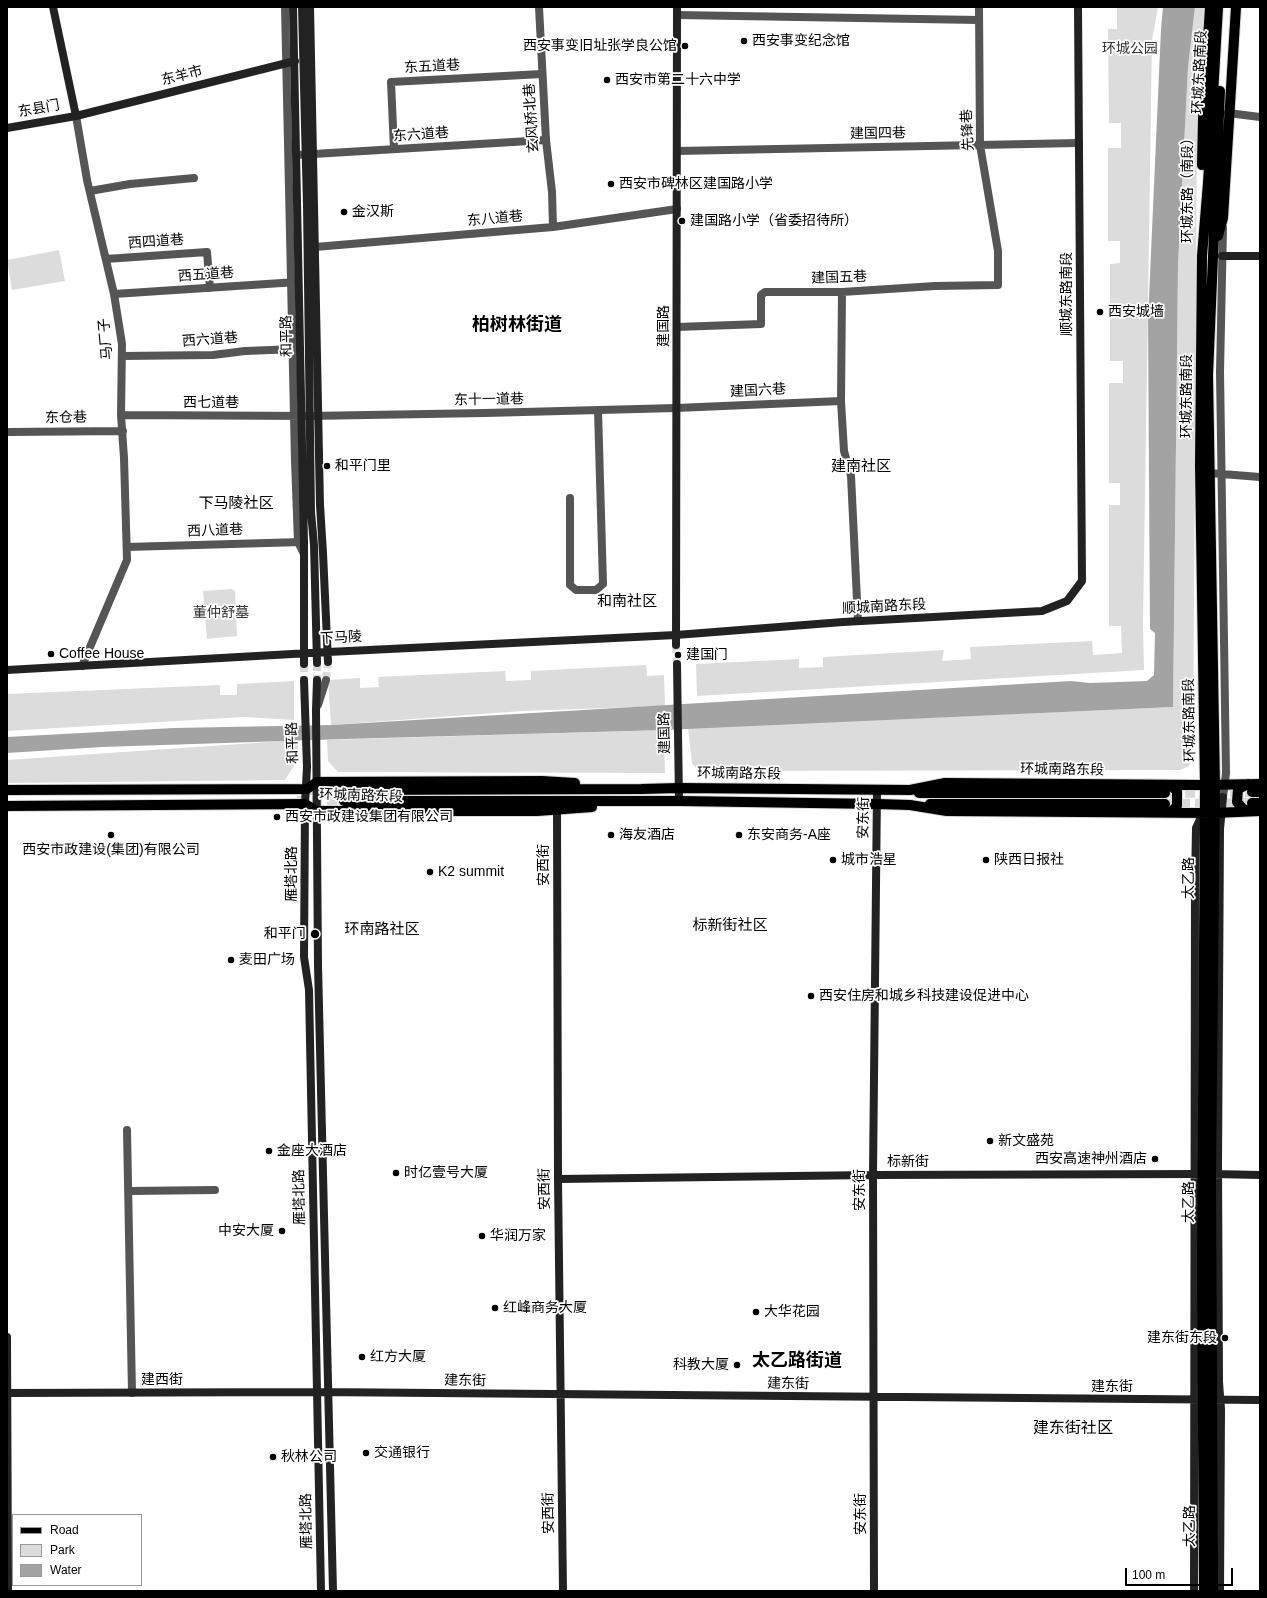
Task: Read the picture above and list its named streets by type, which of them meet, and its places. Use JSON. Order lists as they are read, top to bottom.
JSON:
{
  "streets": {
    "main road": [
      "环城东路南段",
      "环城东路（南段）",
      "环城南路东段",
      "太乙路"
    ],
    "street": [
      "东五道巷",
      "东羊市",
      "东县门",
      "玄风桥北巷",
      "先锋巷",
      "建国四巷",
      "东六道巷",
      "东八道巷",
      "西四道巷",
      "西五道巷",
      "建国五巷",
      "顺城东路南段",
      "建国路",
      "和平路",
      "马厂子",
      "西六道巷",
      "建国六巷",
      "东十一道巷",
      "西七道巷",
      "东仓巷",
      "西八道巷",
      "顺城南路东段",
      "下马陵",
      "安东街",
      "安西街",
      "雁塔北路",
      "标新街",
      "建西街",
      "建东街"
    ]
  },
  "crossings": [
    ["东五道巷", "玄风桥北巷"],
    ["东五道巷", "东六道巷"],
    ["环城东路南段", "环城东路（南段）"],
    ["环城东路南段", "环城南路东段"],
    ["环城东路南段", "太乙路"],
    ["东羊市", "东县门"],
    ["东羊市", "和平路"],
    ["东羊市", "马厂子"],
    ["东县门", "马厂子"],
    ["玄风桥北巷", "东六道巷"],
    ["玄风桥北巷", "东八道巷"],
    ["先锋巷", "建国四巷"],
    ["先锋巷", "建国五巷"],
    ["建国四巷", "顺城东路南段"],
    ["建国四巷", "建国路"],
    ["东六道巷", "和平路"],
    ["东八道巷", "建国路"],
    ["西四道巷", "西五道巷"],
    ["西四道巷", "马厂子"],
    ["西五道巷", "和平路"],
    ["西五道巷", "马厂子"],
    ["建国五巷", "建国路"],
    ["顺城东路南段", "顺城南路东段"],
    ["建国路", "建国六巷"],
    ["建国路", "东十一道巷"],
    ["建国路", "顺城南路东段"],
    ["建国路", "下马陵"],
    ["建国路", "环城南路东段"],
    ["和平路", "西六道巷"],
    ["和平路", "东十一道巷"],
    ["和平路", "西七道巷"],
    ["和平路", "西八道巷"],
    ["和平路", "下马陵"],
    ["和平路", "环城南路东段"],
    ["和平路", "雁塔北路"],
    ["马厂子", "西六道巷"],
    ["马厂子", "西七道巷"],
    ["马厂子", "东仓巷"],
    ["马厂子", "西八道巷"],
    ["马厂子", "下马陵"],
    ["建国六巷", "东十一道巷"],
    ["东十一道巷", "西七道巷"],
    ["顺城南路东段", "下马陵"],
    ["环城南路东段", "安东街"],
    ["环城南路东段", "安西街"],
    ["环城南路东段", "雁塔北路"],
    ["环城南路东段", "太乙路"],
    ["安东街", "标新街"],
    ["安东街", "建东街"],
    ["安西街", "标新街"],
    ["安西街", "建东街"],
    ["雁塔北路", "建西街"],
    ["雁塔北路", "建东街"],
    ["太乙路", "标新街"],
    ["太乙路", "建东街"],
    ["建西街", "建东街"]
  ],
  "districts": [
    "柏树林街道",
    "建南社区",
    "下马陵社区",
    "和南社区",
    "标新街社区",
    "环南路社区",
    "太乙路街道",
    "建东街社区"
  ],
  "parks": ["环城公园", "董仲舒墓"],
  "places": [
    "西安事变纪念馆",
    "西安事变旧址张学良公馆",
    "西安市第二十六中学",
    "西安市碑林区建国路小学",
    "金汉斯",
    "建国路小学（省委招待所）",
    "西安城墙",
    "和平门里",
    "Coffee House",
    "建国门",
    "西安市政建设集团有限公司",
    "西安市政建设(集团)有限公司",
    "海友酒店",
    "东安商务-A座",
    "城市浩星",
    "陕西日报社",
    "K2 summit",
    "和平门",
    "麦田广场",
    "西安住房和城乡科技建设促进中心",
    "新文盛苑",
    "金座大酒店",
    "西安高速神州酒店",
    "时亿壹号大厦",
    "中安大厦",
    "华润万家",
    "红峰商务大厦",
    "大华花园",
    "建东街东段",
    "红方大厦",
    "科教大厦",
    "交通银行",
    "秋林公司"
  ],
  "legend": ["Road", "Park", "Water"],
  "scale_bar": "100 m"
}
